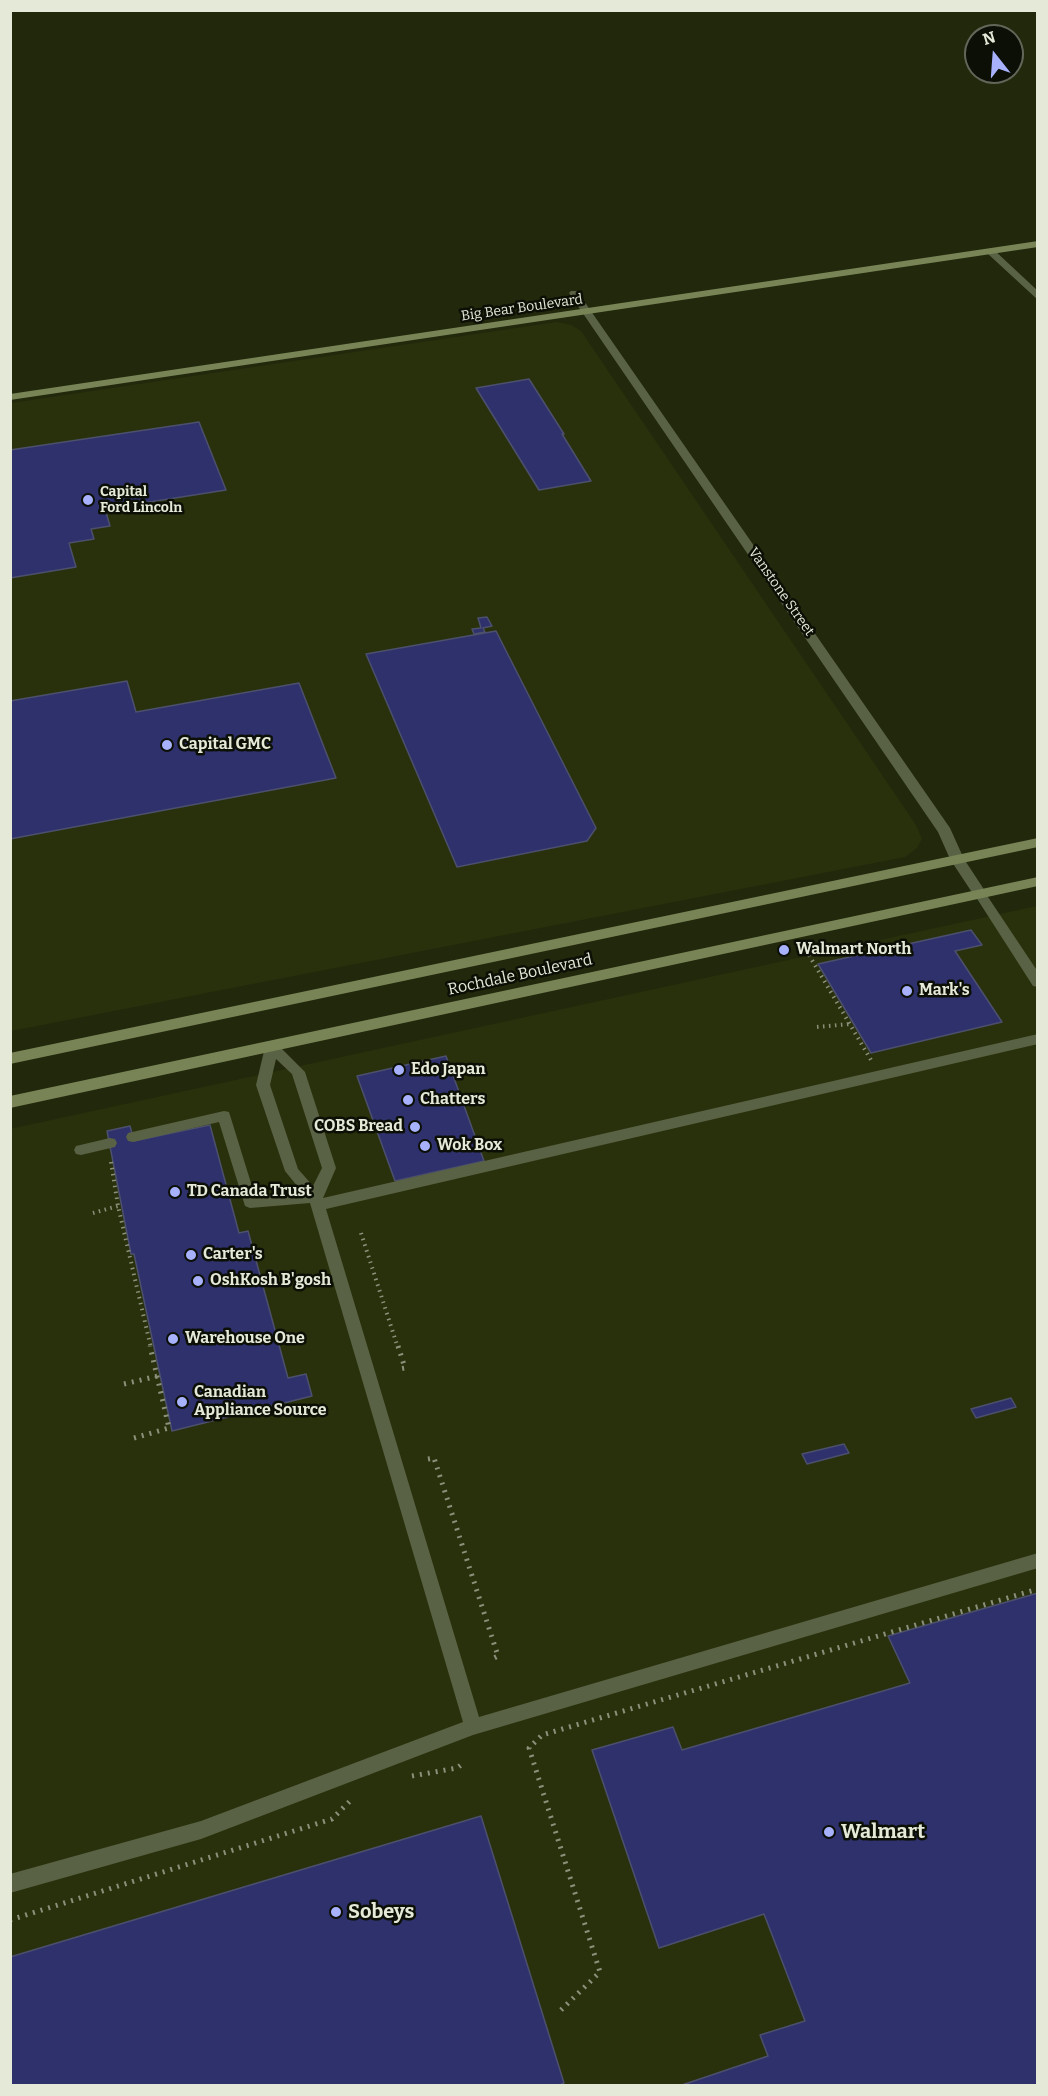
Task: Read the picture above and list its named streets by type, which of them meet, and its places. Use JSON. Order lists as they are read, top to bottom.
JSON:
{
  "streets": {
    "street": ["Big Bear Boulevard", "Vanstone Street", "Rochdale Boulevard"]
  },
  "crossings": [
    ["Big Bear Boulevard", "Vanstone Street"],
    ["Vanstone Street", "Rochdale Boulevard"]
  ],
  "places": [
    "Capital Ford Lincoln",
    "Capital GMC",
    "Walmart North",
    "Mark's",
    "Edo Japan",
    "Chatters",
    "COBS Bread",
    "Wok Box",
    "TD Canada Trust",
    "Carter's",
    "OshKosh B'gosh",
    "Warehouse One",
    "Canadian Appliance Source",
    "Walmart",
    "Sobeys"
  ],
  "north": "top"
}
